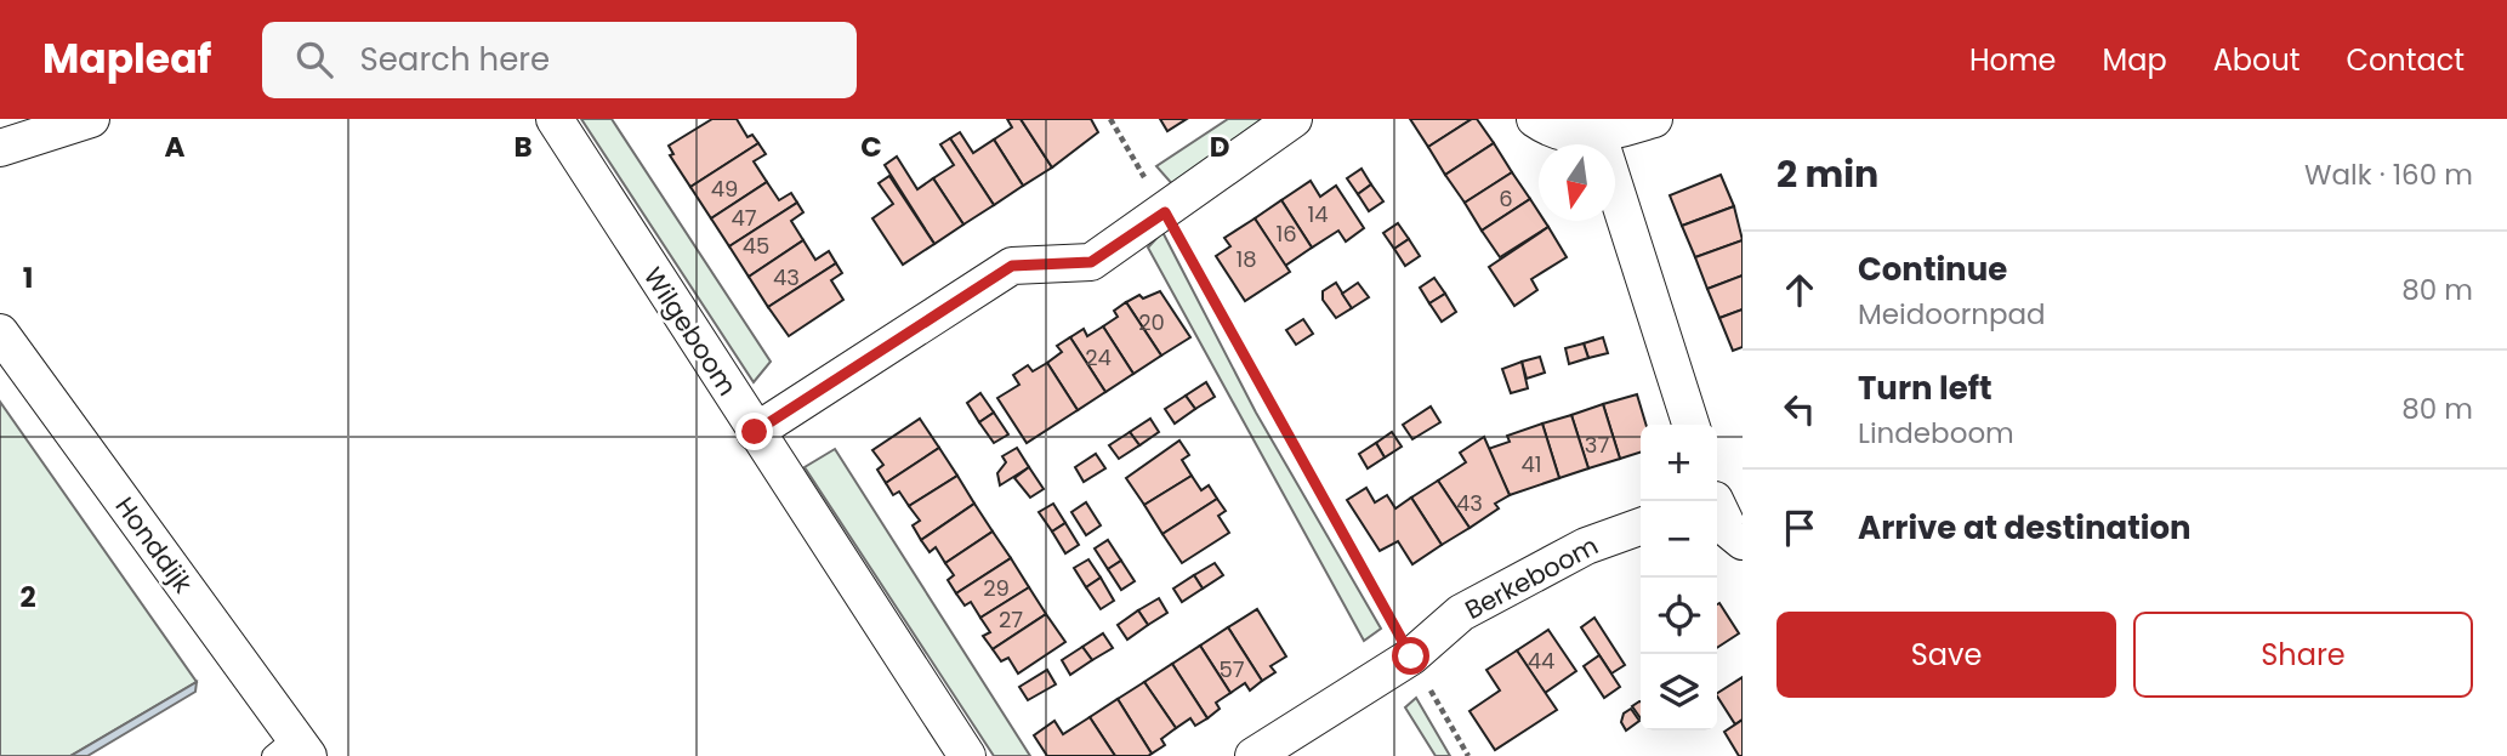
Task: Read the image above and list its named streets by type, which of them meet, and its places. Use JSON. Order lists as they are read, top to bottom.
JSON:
{
  "streets": {
    "street": ["Wilgeboom", "Honddijk", "Berkeboom"]
  },
  "house_numbers": [
    "49",
    "6",
    "14",
    "47",
    "16",
    "45",
    "18",
    "43",
    "20",
    "24",
    "37",
    "41",
    "43",
    "29",
    "27",
    "44",
    "57"
  ],
  "north": "bottom",
  "page": {
    "header": "Mapleaf",
    "search": "Search here",
    "nav": [
      "Home",
      "Map",
      "About",
      "Contact"
    ],
    "heading": ["2 min", "Walk · 160 m"],
    "list": [
      ["Continue", "Meidoornpad", "80 m"],
      ["Turn left", "Lindeboom", "80 m"],
      "Arrive at destination"
    ],
    "map_buttons": ["+", "−"],
    "buttons": ["Save", "Share"]
  },
  "grid": {
    "columns": [
      "A",
      "B",
      "C",
      "D"
    ],
    "rows": ["1", "2"]
  }
}
